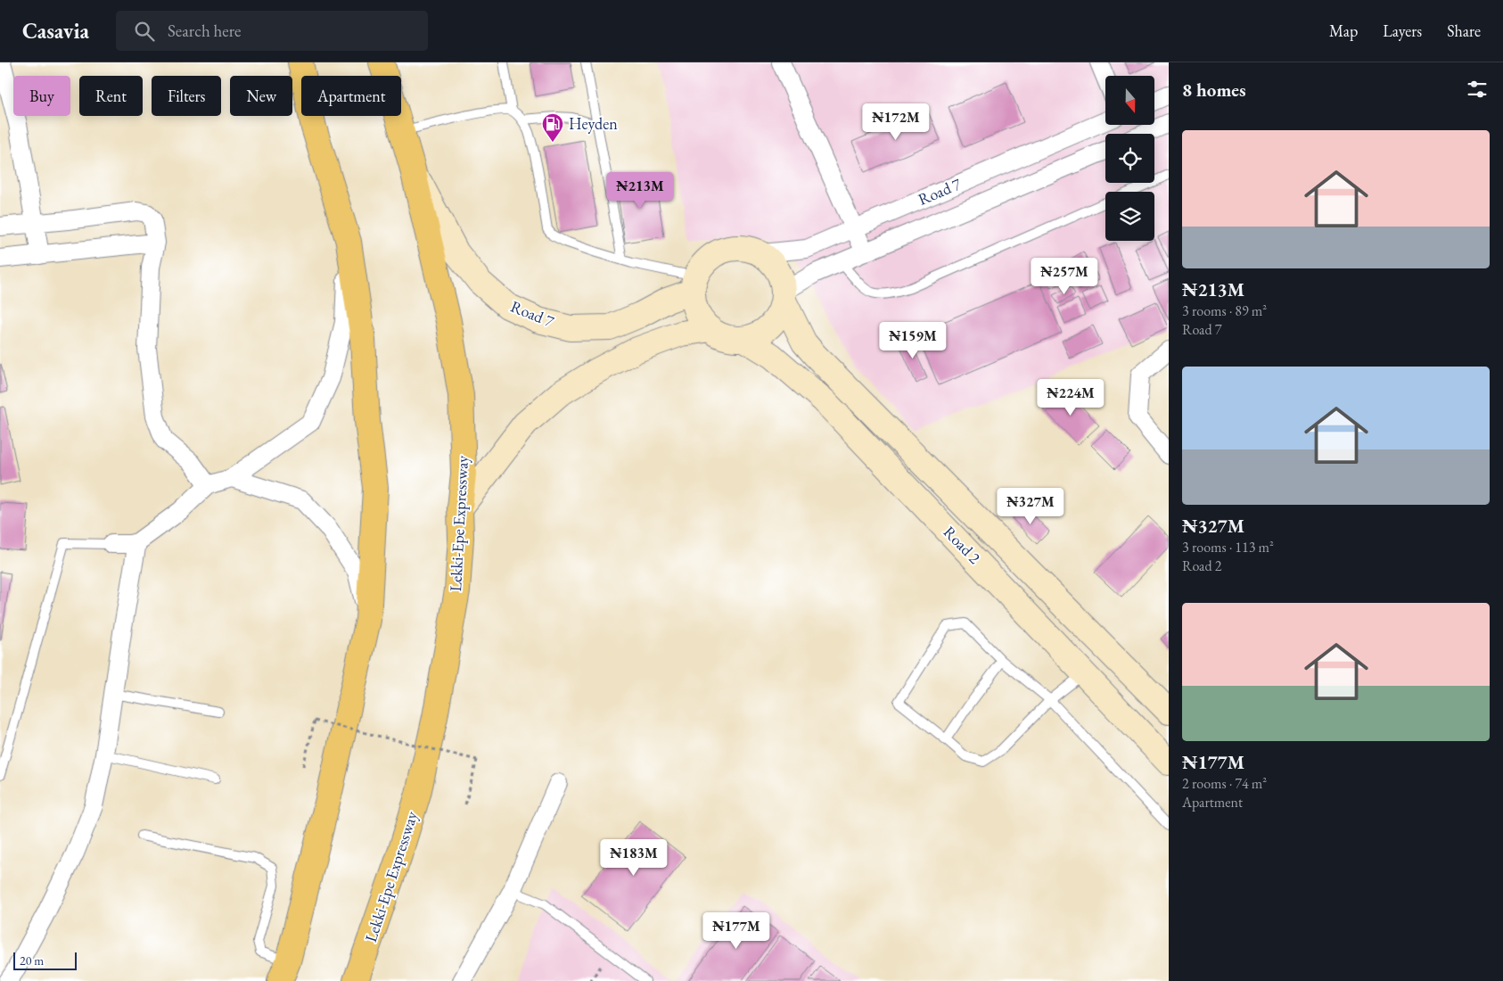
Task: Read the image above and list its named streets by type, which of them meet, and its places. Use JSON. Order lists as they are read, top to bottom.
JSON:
{
  "streets": {
    "highway": ["Lekki-Epe Expressway"],
    "street": ["Road 7", "Road 2"]
  },
  "crossings": [
    ["Road 7", "Lekki-Epe Expressway"],
    ["Road 7", "Road 2"]
  ],
  "places": {
    "fuel station": ["Heyden"]
  },
  "scale_bar": "20 m",
  "north": "bottom",
  "page": {
    "header": "Casavia",
    "search": "Search here",
    "nav": ["Map", "Layers", "Share"],
    "heading": "8 homes",
    "chip": [
      "Buy",
      "Rent",
      "Filters",
      "New",
      "Apartment"
    ],
    "price": [
      "₦172M",
      "₦213M",
      "₦257M",
      "₦159M",
      "₦224M",
      "₦327M",
      "₦183M",
      "₦177M"
    ],
    "list": [
      {
        "name": "₦213M",
        "note": "3 rooms · 89 m² · Road 7"
      },
      {
        "name": "₦327M",
        "note": "3 rooms · 113 m² · Road 2"
      },
      {
        "name": "₦177M",
        "note": "2 rooms · 74 m² · Apartment"
      }
    ],
    "scale": "20 m"
  }
}
